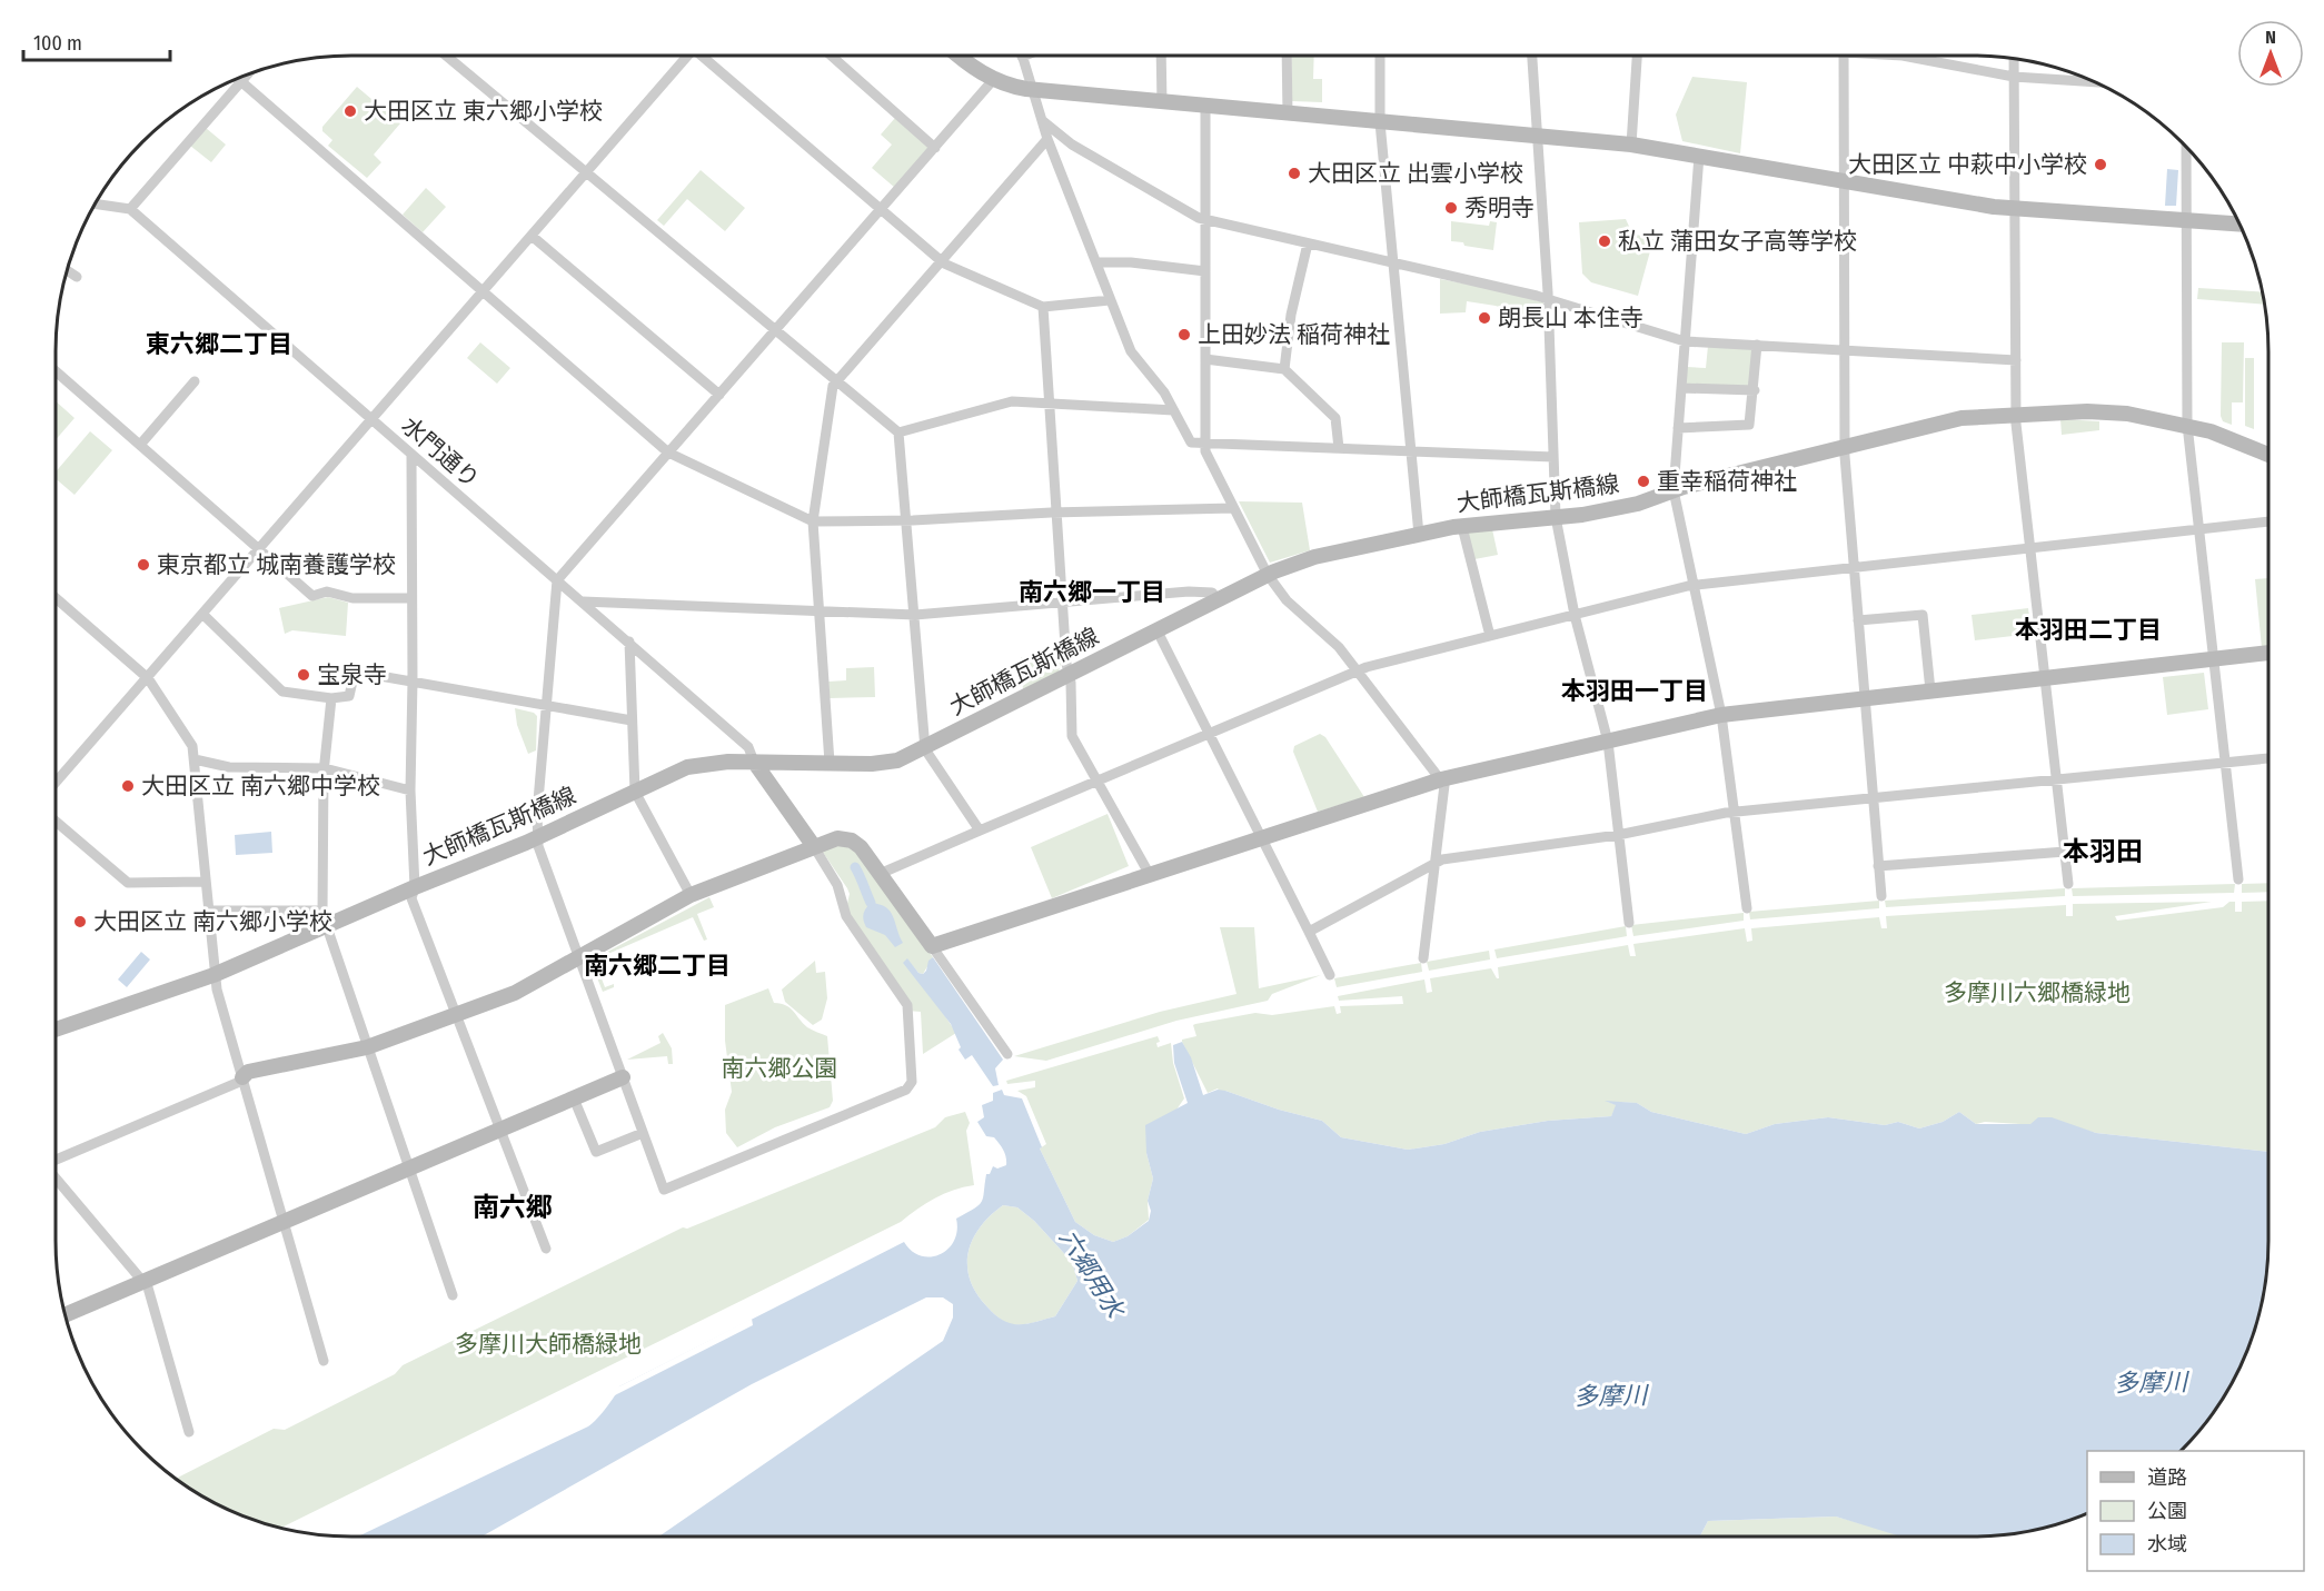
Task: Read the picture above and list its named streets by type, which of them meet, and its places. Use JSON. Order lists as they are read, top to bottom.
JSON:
{
  "streets": {
    "street": ["水門通り", "大師橋瓦斯橋線"]
  },
  "crossings": [
    ["水門通り", "大師橋瓦斯橋線"]
  ],
  "districts": [
    "東六郷二丁目",
    "南六郷一丁目",
    "本羽田二丁目",
    "本羽田一丁目",
    "本羽田",
    "南六郷二丁目",
    "南六郷"
  ],
  "water": ["六郷用水", "多摩川"],
  "parks": ["多摩川六郷橋緑地", "南六郷公園", "多摩川大師橋緑地"],
  "places": [
    "大田区立 東六郷小学校",
    "大田区立 中萩中小学校",
    "大田区立 出雲小学校",
    "秀明寺",
    "私立 蒲田女子高等学校",
    "朗長山 本住寺",
    "上田妙法 稲荷神社",
    "重幸稲荷神社",
    "東京都立 城南養護学校",
    "宝泉寺",
    "大田区立 南六郷中学校",
    "大田区立 南六郷小学校"
  ],
  "legend": ["道路", "公園", "水域"],
  "scale_bar": "100 m",
  "north": "top"
}
